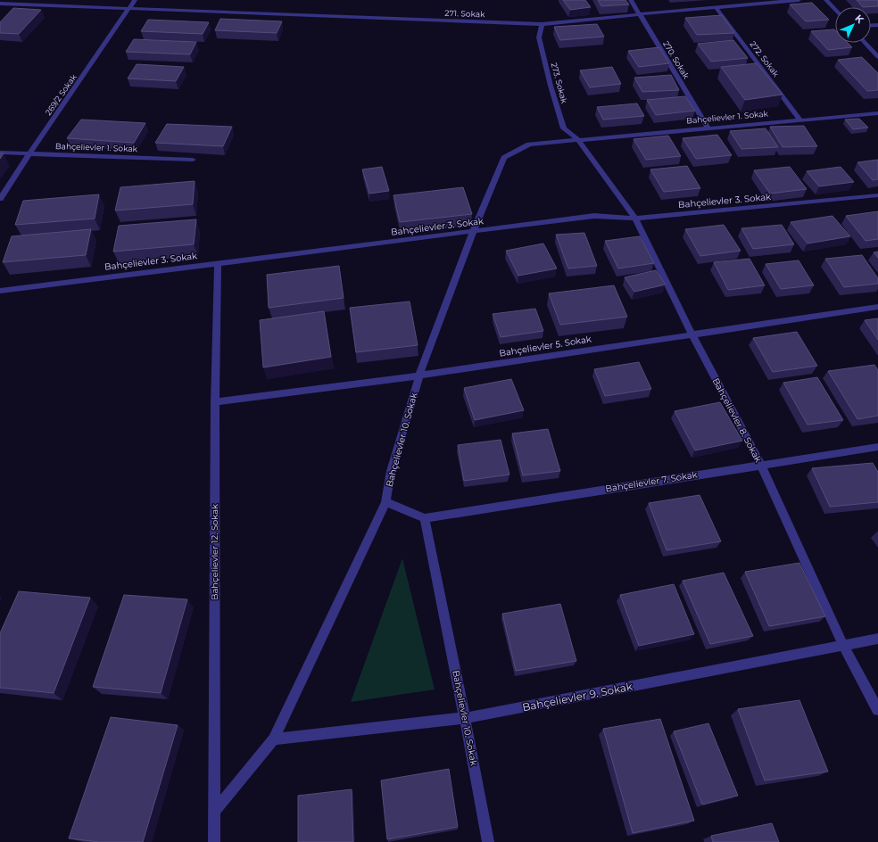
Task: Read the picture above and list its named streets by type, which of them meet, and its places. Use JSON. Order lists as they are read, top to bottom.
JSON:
{
  "streets": {
    "street": [
      "271. Sokak",
      "272. Sokak",
      "270. Sokak",
      "273. Sokak",
      "269/2 Sokak",
      "Bahçelievler 1. Sokak",
      "Bahçelievler 3. Sokak",
      "Bahçelievler 5. Sokak",
      "Bahçelievler 8. Sokak",
      "Bahçelievler 10. Sokak",
      "Bahçelievler 7. Sokak",
      "Bahçelievler 12. Sokak",
      "Bahçelievler 9. Sokak"
    ]
  },
  "crossings": [
    ["271. Sokak", "272. Sokak"],
    ["271. Sokak", "270. Sokak"],
    ["271. Sokak", "273. Sokak"],
    ["271. Sokak", "269/2 Sokak"],
    ["272. Sokak", "Bahçelievler 1. Sokak"],
    ["270. Sokak", "Bahçelievler 1. Sokak"],
    ["273. Sokak", "Bahçelievler 1. Sokak"],
    ["273. Sokak", "Bahçelievler 8. Sokak"],
    ["269/2 Sokak", "Bahçelievler 1. Sokak"],
    ["Bahçelievler 1. Sokak", "Bahçelievler 8. Sokak"],
    ["Bahçelievler 1. Sokak", "Bahçelievler 10. Sokak"],
    ["Bahçelievler 3. Sokak", "Bahçelievler 8. Sokak"],
    ["Bahçelievler 3. Sokak", "Bahçelievler 10. Sokak"],
    ["Bahçelievler 3. Sokak", "Bahçelievler 12. Sokak"],
    ["Bahçelievler 5. Sokak", "Bahçelievler 8. Sokak"],
    ["Bahçelievler 5. Sokak", "Bahçelievler 10. Sokak"],
    ["Bahçelievler 5. Sokak", "Bahçelievler 12. Sokak"],
    ["Bahçelievler 8. Sokak", "Bahçelievler 7. Sokak"],
    ["Bahçelievler 8. Sokak", "Bahçelievler 9. Sokak"],
    ["Bahçelievler 10. Sokak", "Bahçelievler 7. Sokak"],
    ["Bahçelievler 10. Sokak", "Bahçelievler 12. Sokak"],
    ["Bahçelievler 10. Sokak", "Bahçelievler 9. Sokak"]
  ],
  "north": "top right"
}
